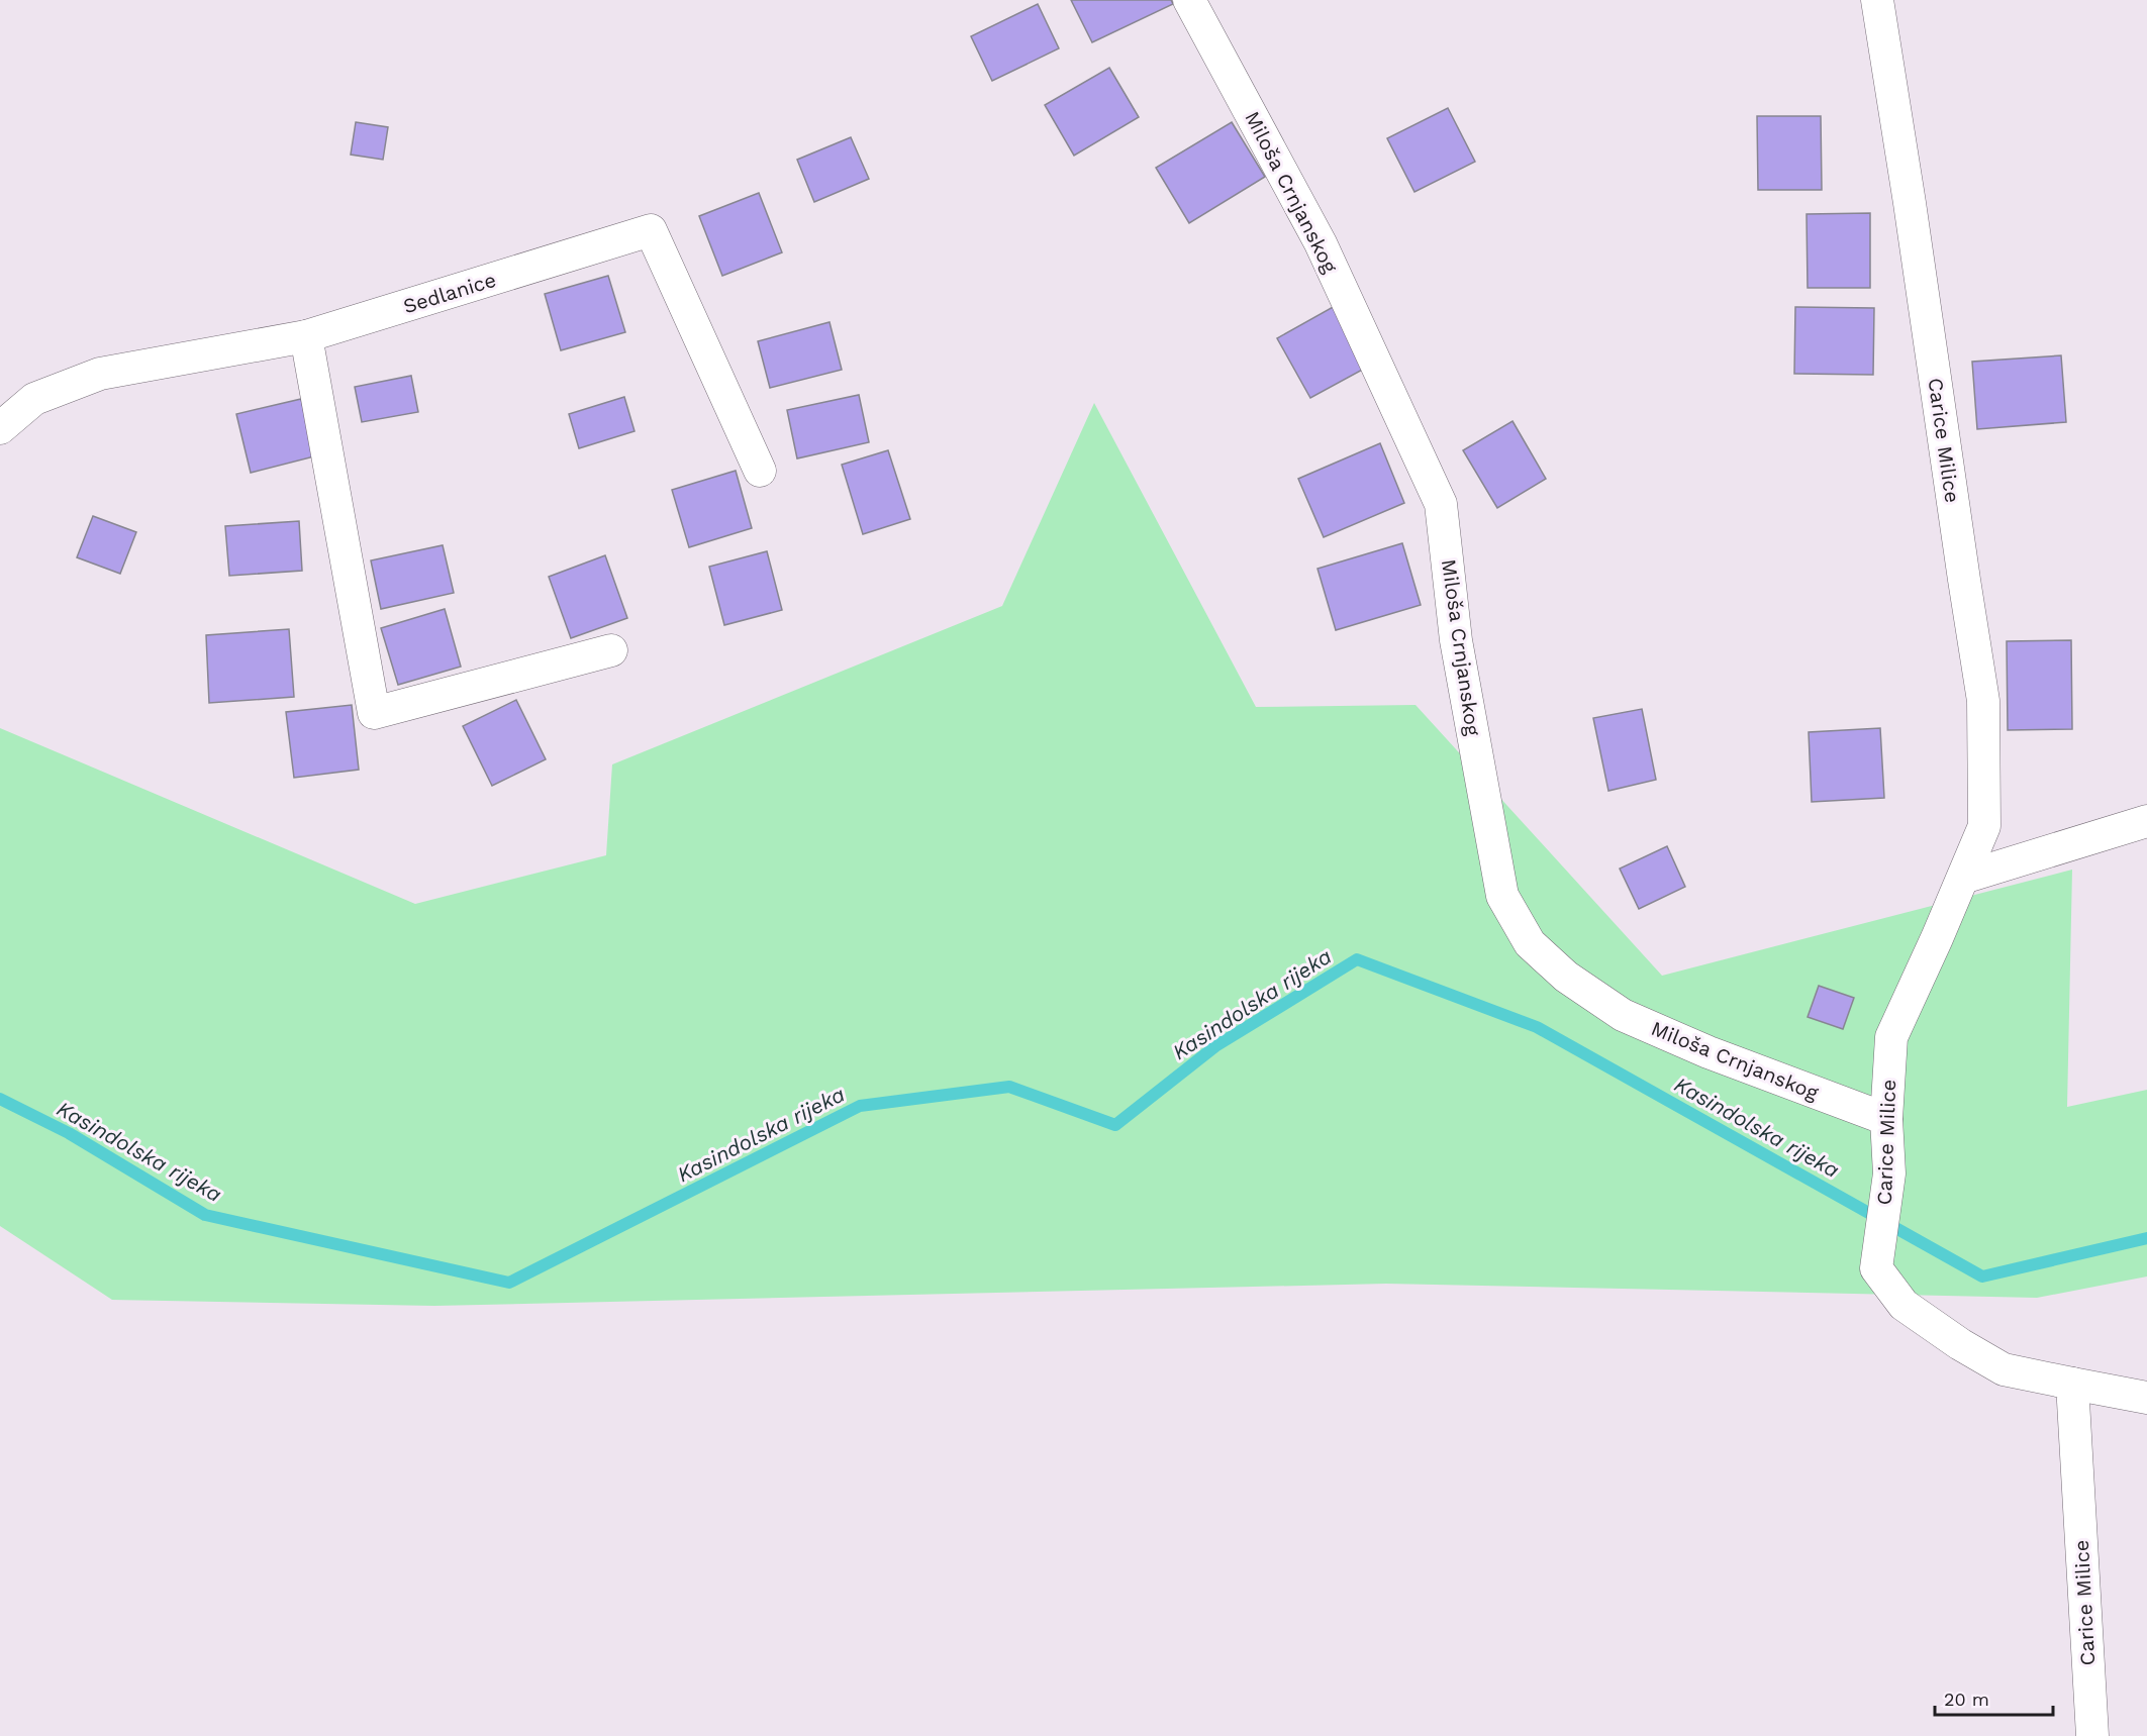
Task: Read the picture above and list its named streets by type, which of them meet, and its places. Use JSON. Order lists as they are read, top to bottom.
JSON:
{
  "streets": {
    "street": ["Miloša Crnjanskog", "Sedlanice", "Carice Milice"]
  },
  "crossings": [
    ["Miloša Crnjanskog", "Carice Milice"]
  ],
  "water": ["Kasindolska rijeka"],
  "scale_bar": "20 m"
}
